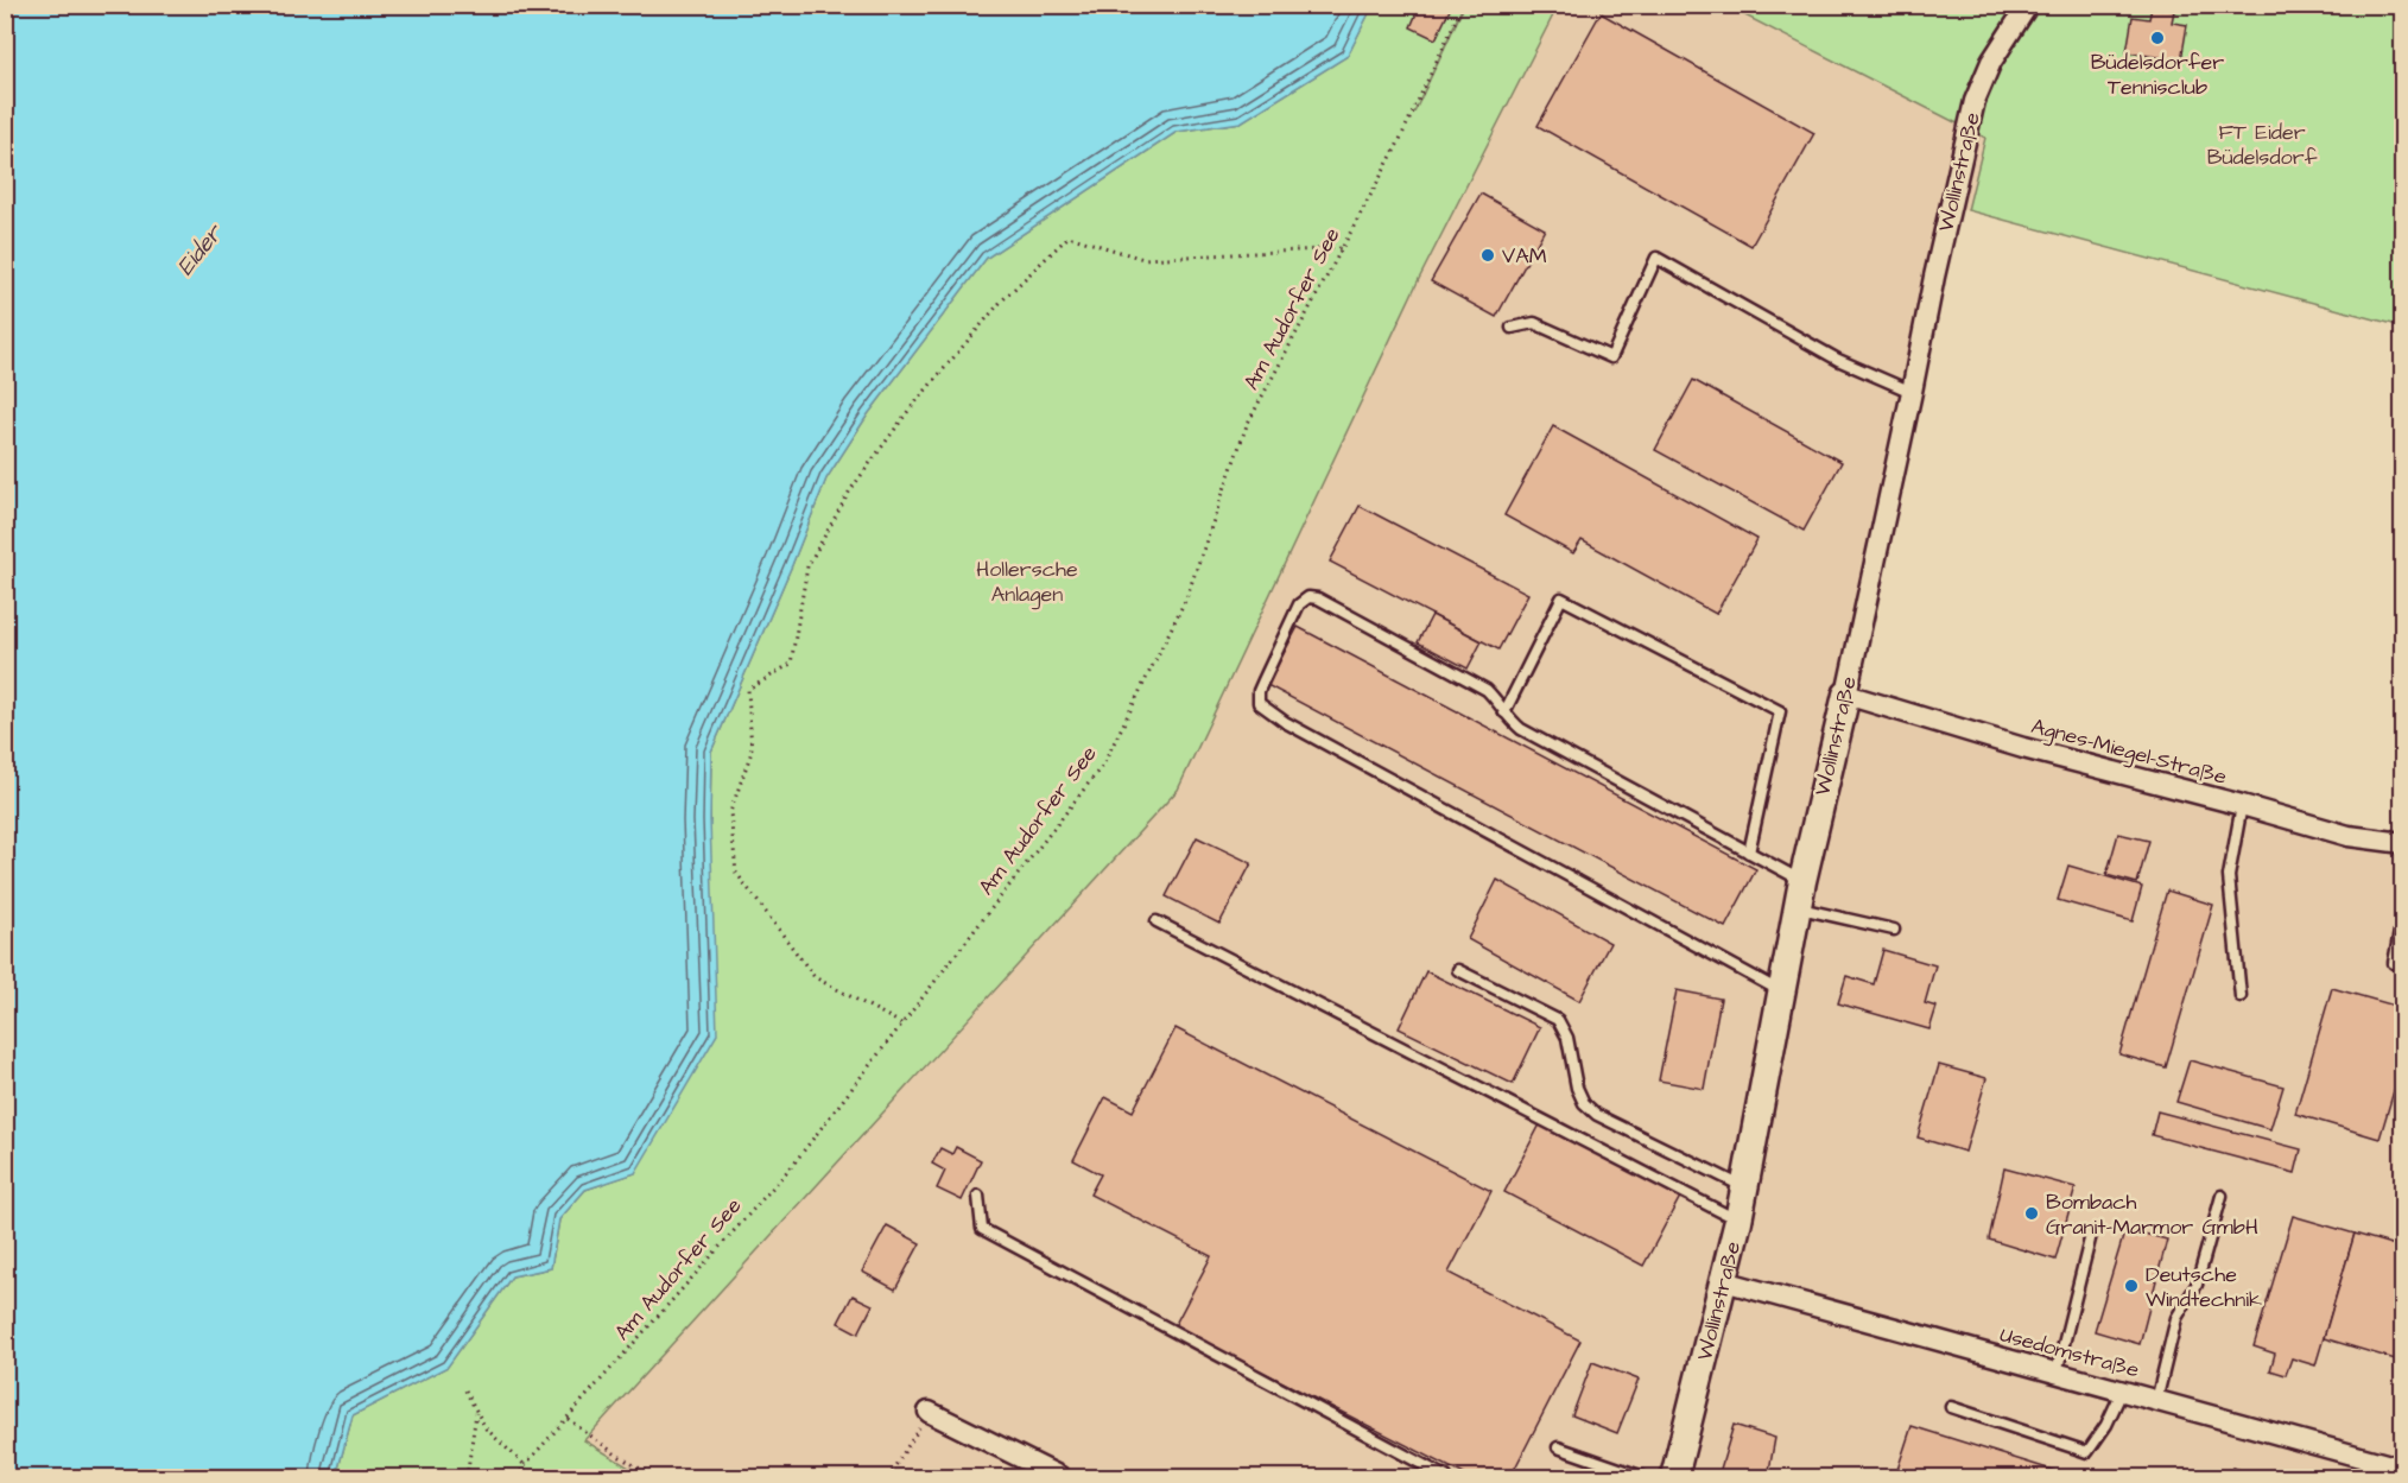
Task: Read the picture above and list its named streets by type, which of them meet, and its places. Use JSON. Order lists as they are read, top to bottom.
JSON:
{
  "streets": {
    "street": ["Wollinstraße", "Agnes-Miegel-Straße", "Usedomstraße"],
    "path": ["Am Audorfer See"]
  },
  "crossings": [
    ["Wollinstraße", "Agnes-Miegel-Straße"],
    ["Wollinstraße", "Usedomstraße"]
  ],
  "water": ["Eider"],
  "parks": ["FT Eider Büdelsdorf", "Hollersche Anlagen"],
  "places": [
    "Büdelsdorfer Tennisclub",
    "VAM",
    "Bombach Granit-Marmor GmbH",
    "Deutsche Windtechnik"
  ]
}
